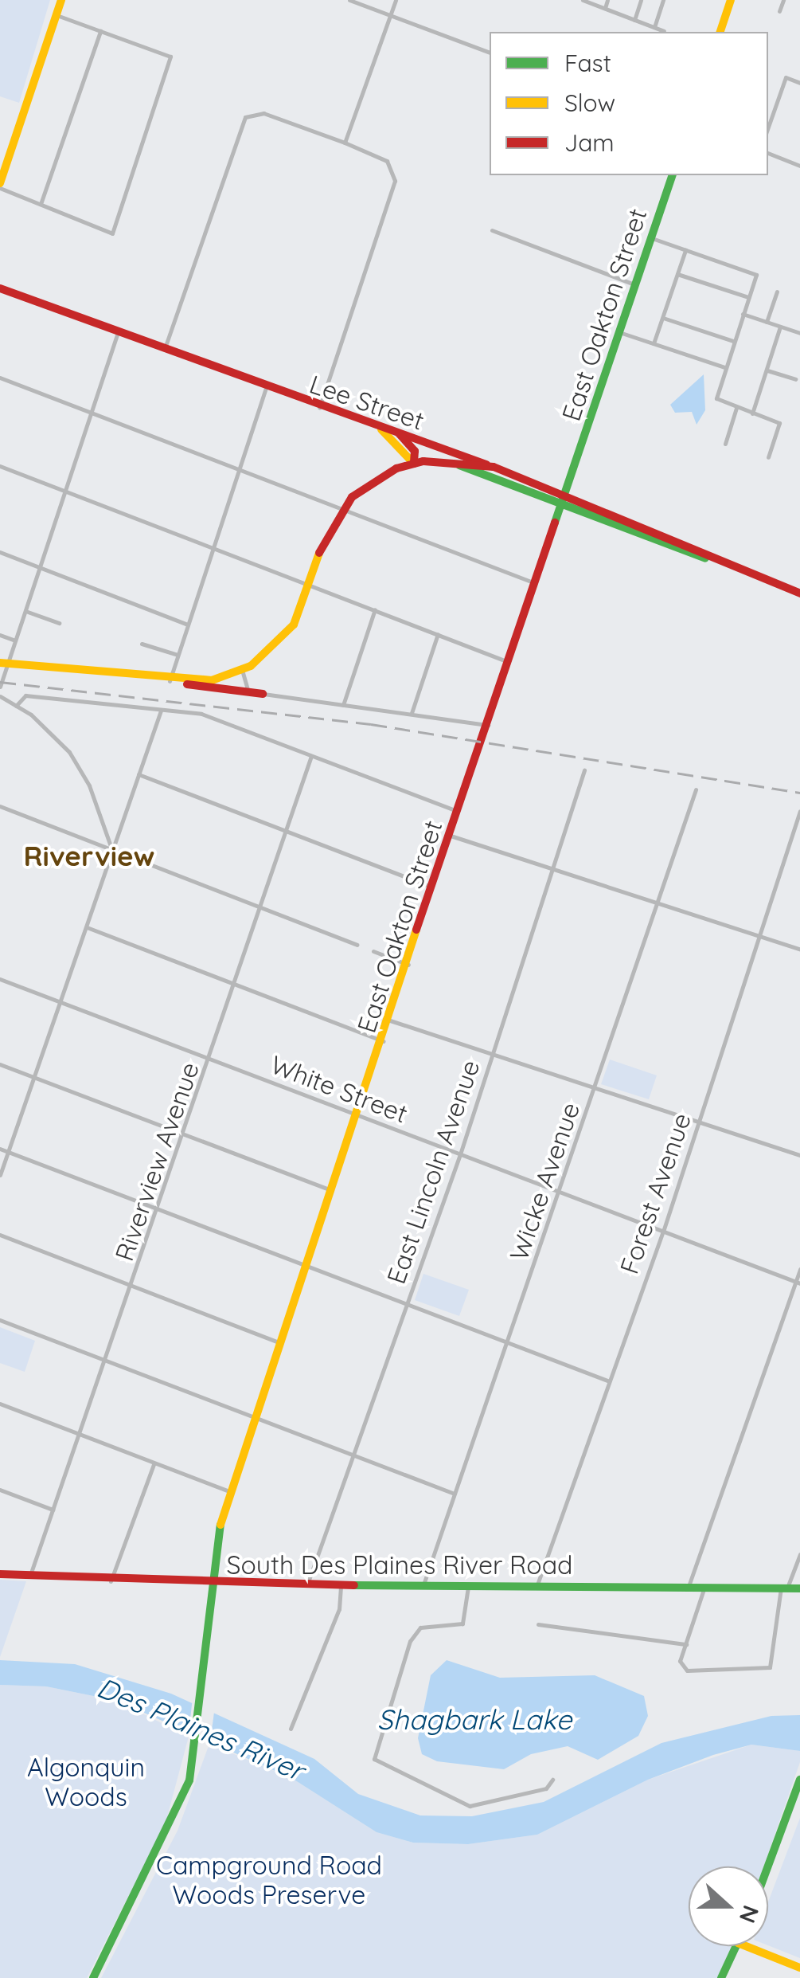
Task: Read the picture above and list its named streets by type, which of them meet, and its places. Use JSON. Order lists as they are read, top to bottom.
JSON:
{
  "streets": {
    "main road": ["East Oakton Street", "Lee Street", "South Des Plaines River Road"],
    "street": [
      "White Street",
      "Riverview Avenue",
      "East Lincoln Avenue",
      "Wicke Avenue",
      "Forest Avenue"
    ]
  },
  "crossings": [
    ["East Oakton Street", "Lee Street"],
    ["East Oakton Street", "White Street"],
    ["East Oakton Street", "South Des Plaines River Road"],
    ["White Street", "Riverview Avenue"],
    ["White Street", "East Lincoln Avenue"],
    ["White Street", "Wicke Avenue"],
    ["White Street", "Forest Avenue"],
    ["Riverview Avenue", "South Des Plaines River Road"],
    ["East Lincoln Avenue", "South Des Plaines River Road"],
    ["Wicke Avenue", "South Des Plaines River Road"],
    ["Forest Avenue", "South Des Plaines River Road"]
  ],
  "districts": ["Riverview"],
  "water": ["Shagbark Lake", "Des Plaines River"],
  "parks": ["Algonquin Woods", "Campground Road Woods Preserve"],
  "legend": ["Fast", "Slow", "Jam"],
  "north": "right"
}
